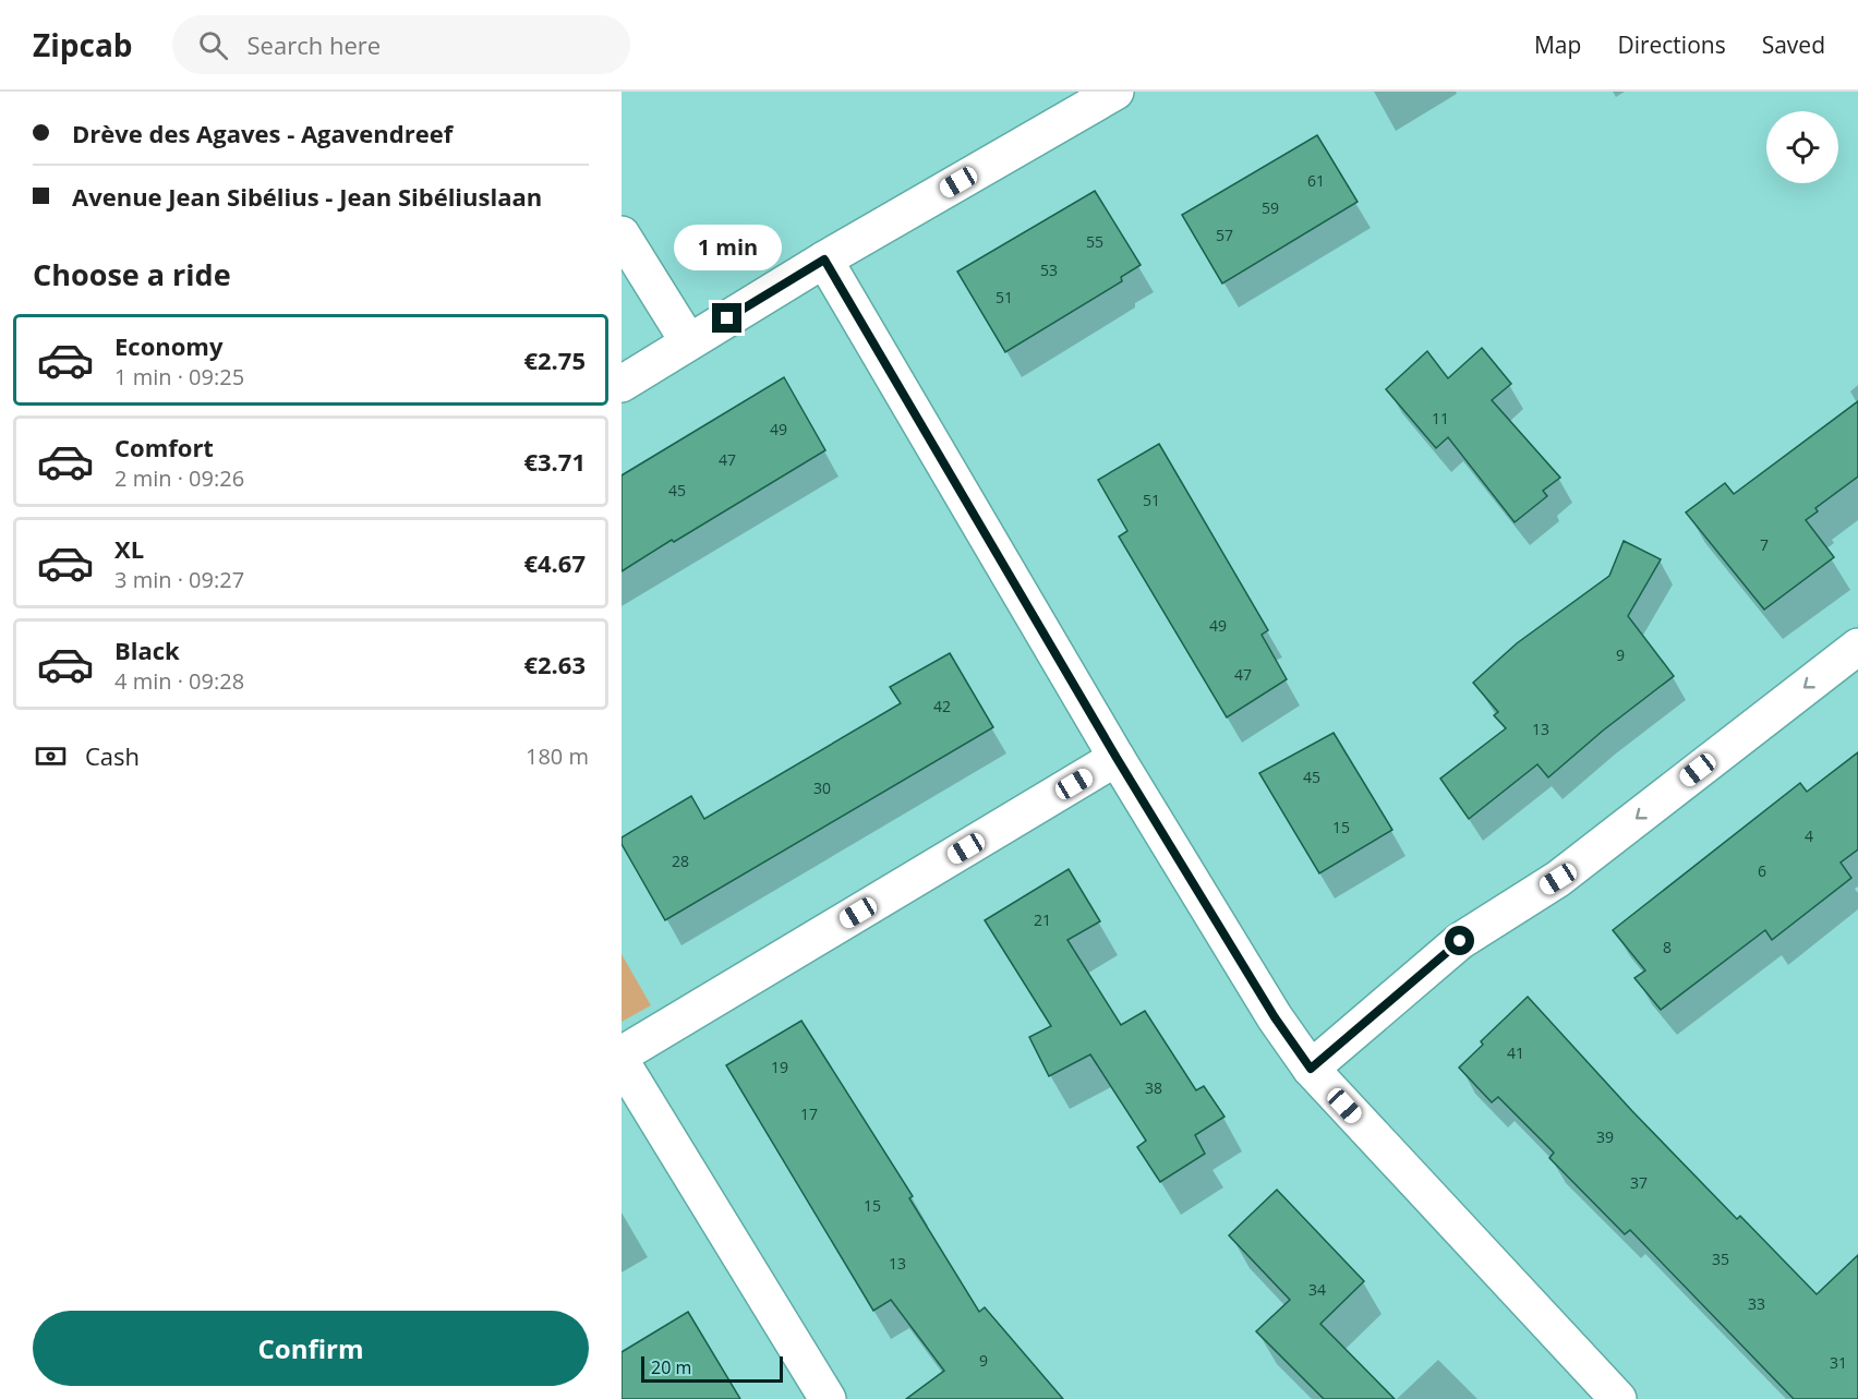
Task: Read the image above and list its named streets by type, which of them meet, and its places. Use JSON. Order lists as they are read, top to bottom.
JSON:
{
  "house_numbers": [
    "61",
    "59",
    "57",
    "55",
    "53",
    "51",
    "11",
    "49",
    "47",
    "45",
    "51",
    "7",
    "49",
    "9",
    "47",
    "42",
    "13",
    "45",
    "30",
    "15",
    "4",
    "28",
    "6",
    "21",
    "8",
    "41",
    "19",
    "38",
    "17",
    "39",
    "37",
    "15",
    "35",
    "13",
    "34",
    "33",
    "9",
    "31"
  ],
  "scale_bar": "20 m",
  "page": {
    "header": "Zipcab",
    "search": "Search here",
    "nav": ["Map", "Directions", "Saved"],
    "banner": ["Drève des Agaves - Agavendreef", "Avenue Jean Sibélius - Jean Sibéliuslaan"],
    "bubble": "1 min",
    "heading": "Choose a ride",
    "list": [
      {
        "name": "Economy",
        "note": "1 min · 09:25",
        "value": "€2.75"
      },
      {
        "name": "Comfort",
        "note": "2 min · 09:26",
        "value": "€3.71"
      },
      {
        "name": "XL",
        "note": "3 min · 09:27",
        "value": "€4.67"
      },
      {
        "name": "Black",
        "note": "4 min · 09:28",
        "value": "€2.63"
      }
    ],
    "pay": ["Cash", "180 m"],
    "buttons": "Confirm",
    "scale": "20 m"
  }
}
